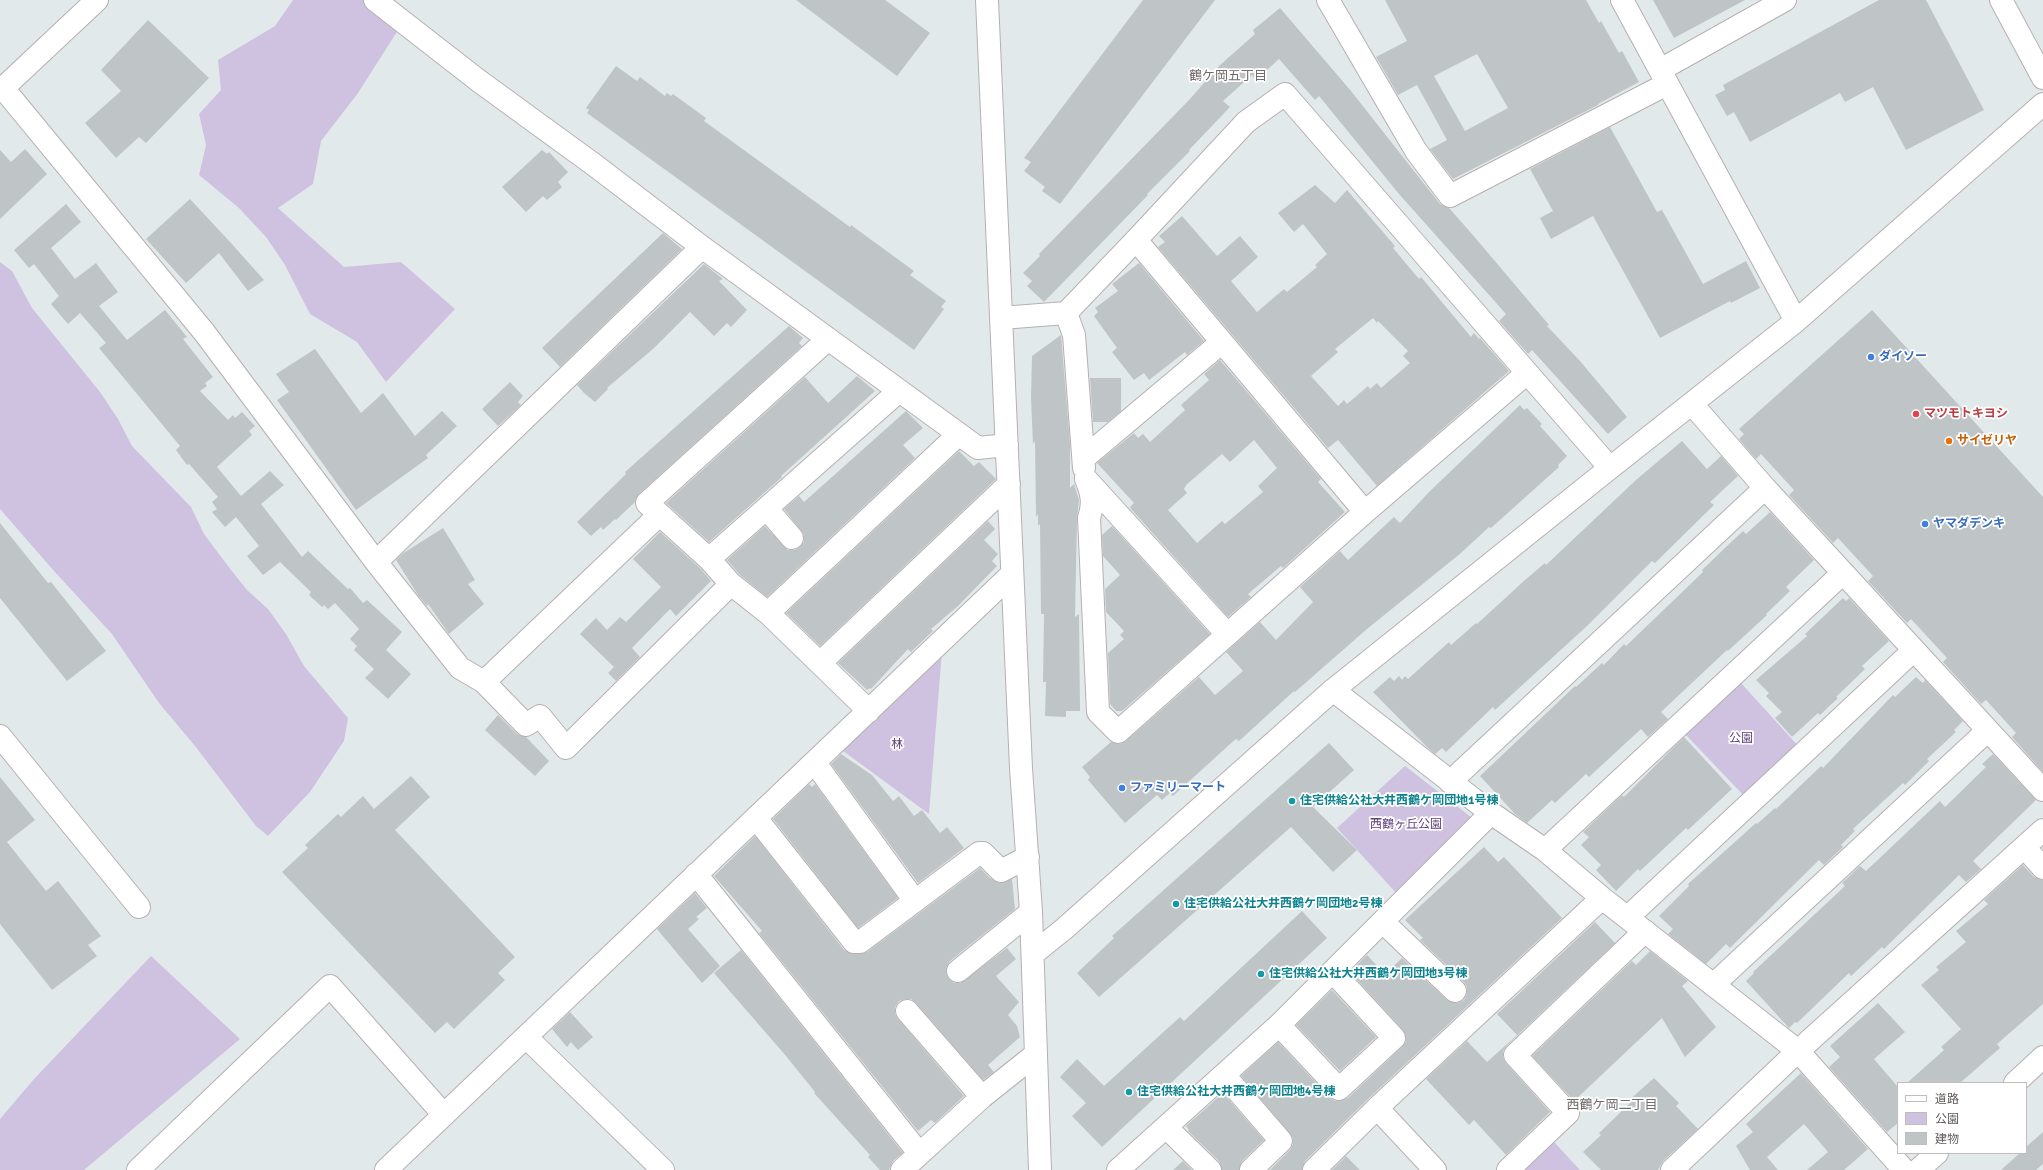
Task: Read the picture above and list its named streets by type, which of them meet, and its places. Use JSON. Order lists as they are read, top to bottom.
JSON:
{
  "districts": ["鶴ケ岡五丁目", "西鶴ケ岡二丁目"],
  "parks": ["公園", "林", "西鶴ヶ丘公園"],
  "places": [
    "ダイソー",
    "マツモトキヨシ",
    "サイゼリヤ",
    "ヤマダデンキ",
    "ファミリーマート",
    "住宅供給公社大井西鶴ケ岡団地1号棟",
    "住宅供給公社大井西鶴ケ岡団地2号棟",
    "住宅供給公社大井西鶴ケ岡団地3号棟",
    "住宅供給公社大井西鶴ケ岡団地4号棟"
  ],
  "legend": ["道路", "公園", "建物"]
}
